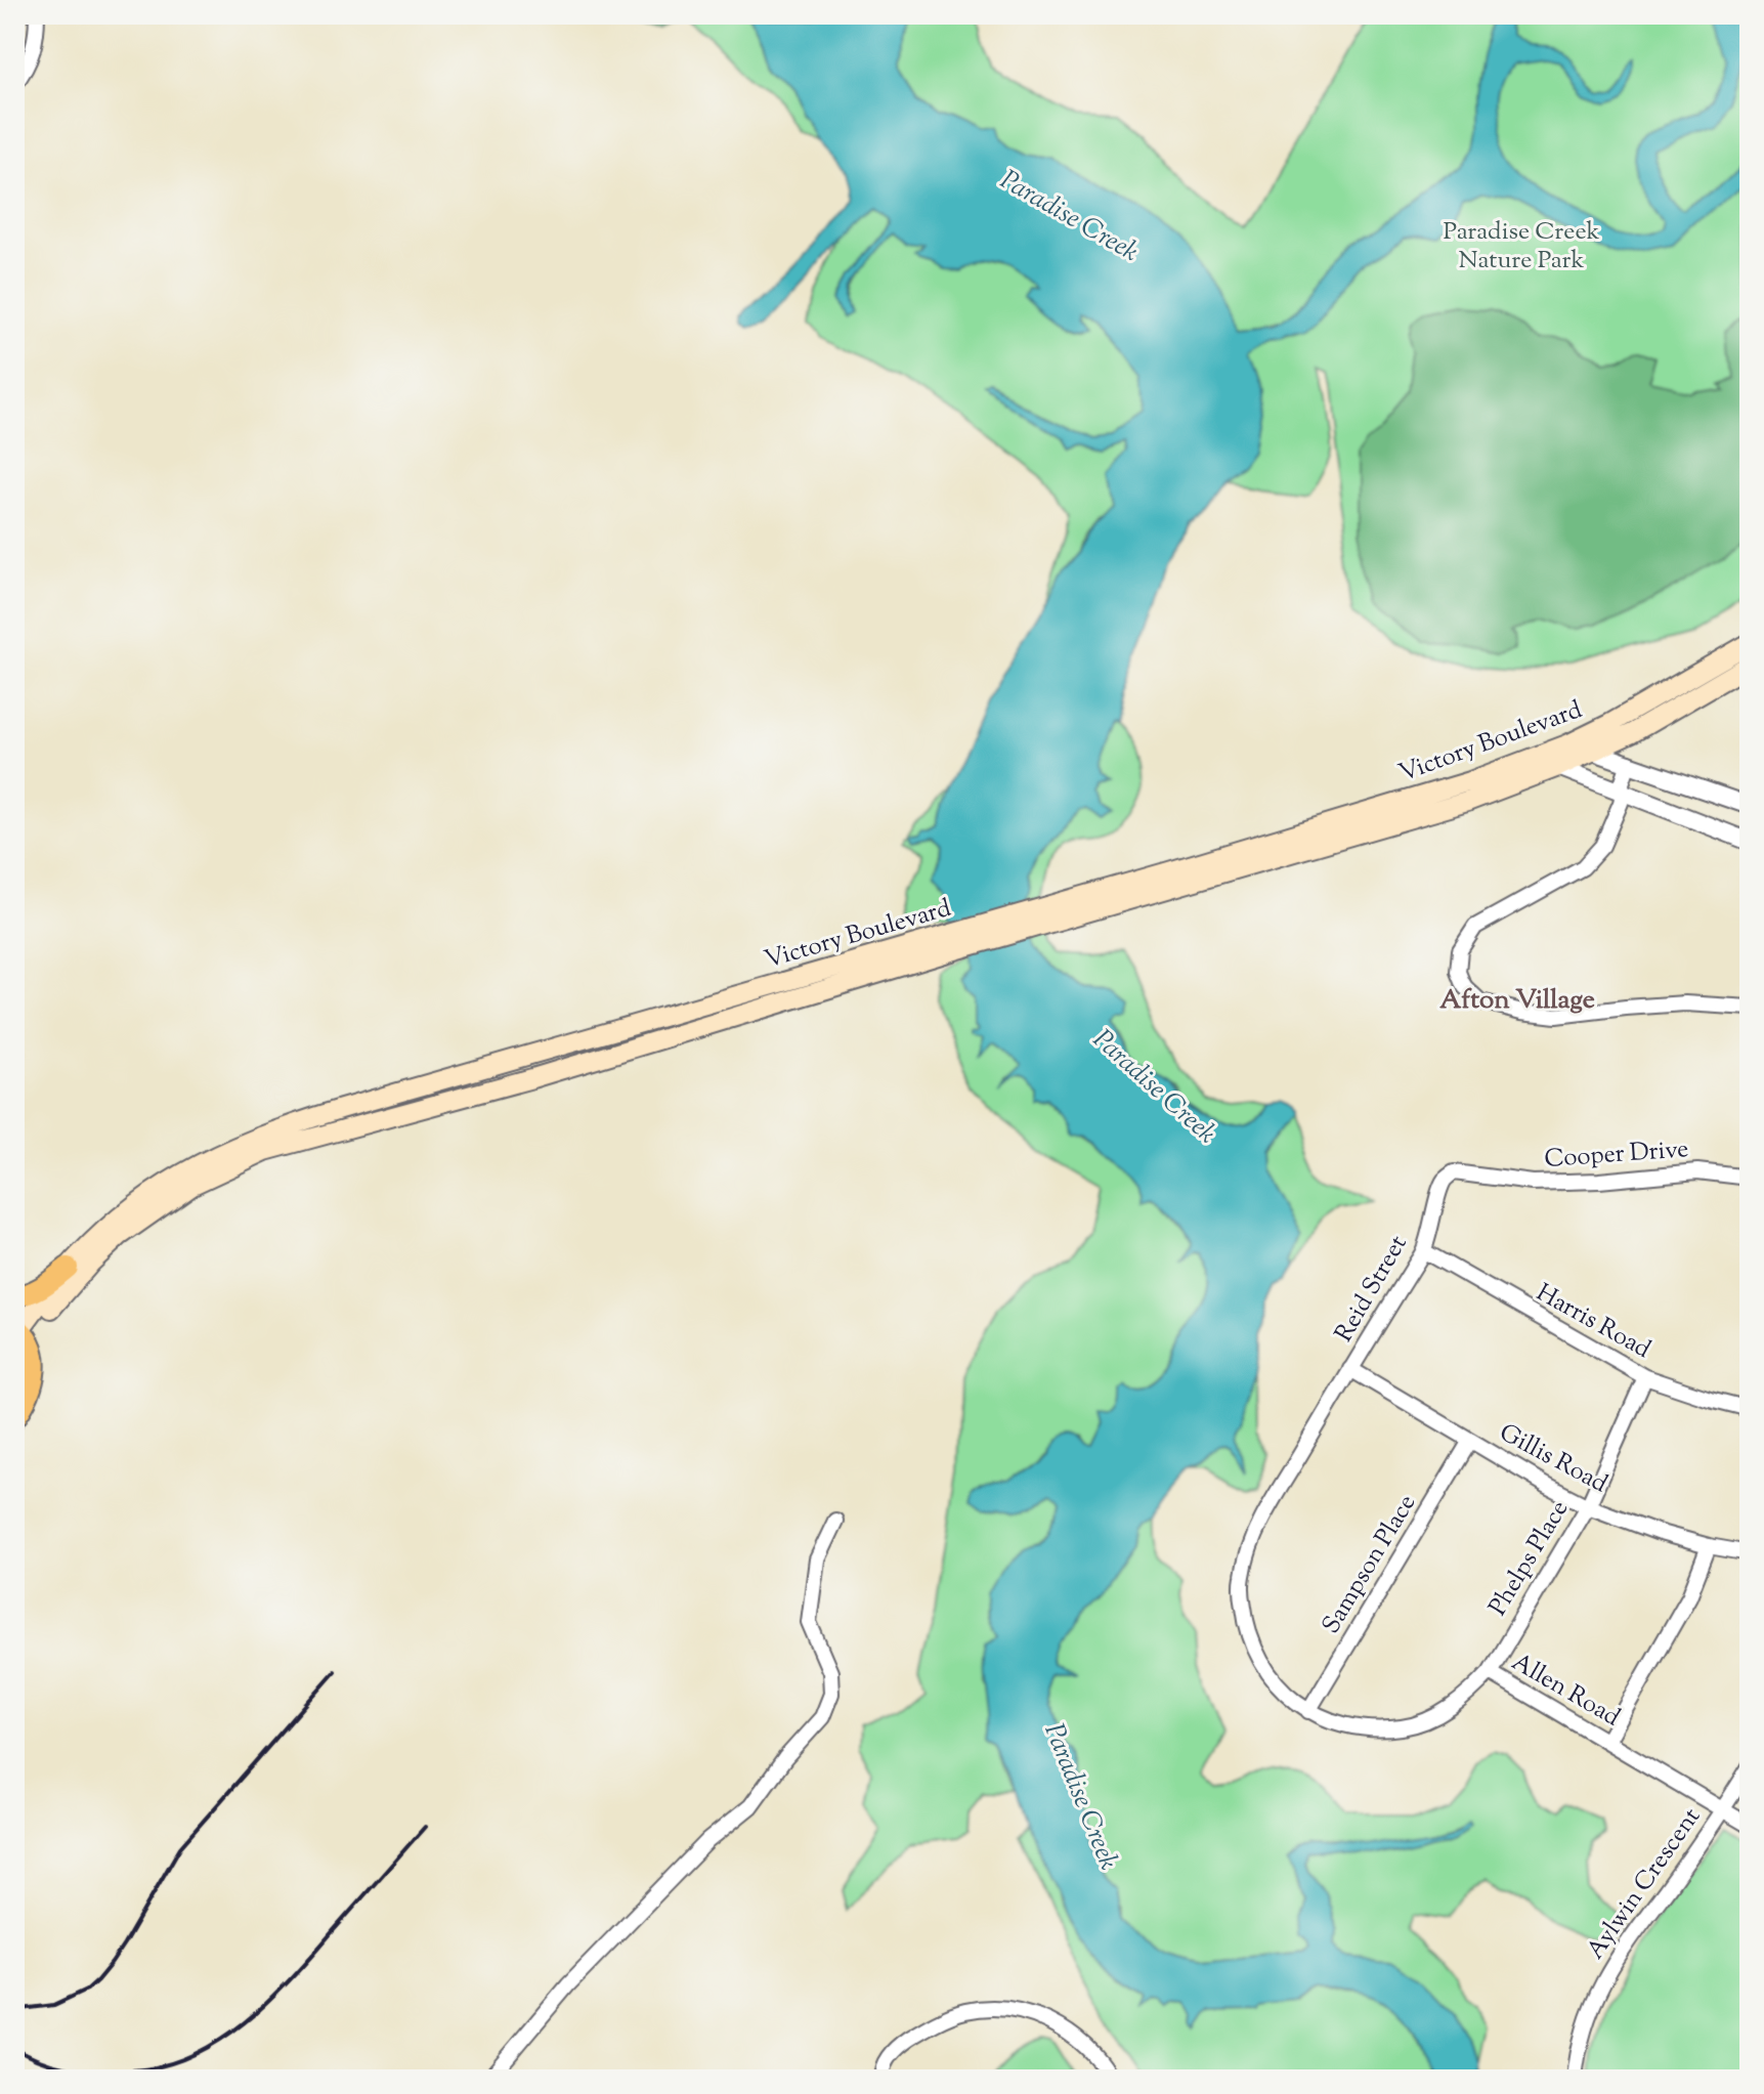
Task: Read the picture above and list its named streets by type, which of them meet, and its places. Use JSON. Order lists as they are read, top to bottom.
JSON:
{
  "streets": {
    "main road": ["Victory Boulevard"],
    "street": [
      "Cooper Drive",
      "Reid Street",
      "Harris Road",
      "Gillis Road",
      "Phelps Place",
      "Sampson Place",
      "Allen Road",
      "Aylwin Crescent"
    ]
  },
  "crossings": [
    ["Cooper Drive", "Reid Street"],
    ["Reid Street", "Harris Road"],
    ["Reid Street", "Gillis Road"],
    ["Reid Street", "Allen Road"],
    ["Harris Road", "Phelps Place"],
    ["Gillis Road", "Phelps Place"],
    ["Gillis Road", "Sampson Place"],
    ["Gillis Road", "Allen Road"],
    ["Phelps Place", "Allen Road"],
    ["Sampson Place", "Allen Road"],
    ["Allen Road", "Aylwin Crescent"]
  ],
  "districts": ["Afton Village"],
  "water": ["Paradise Creek"],
  "parks": ["Paradise Creek Nature Park"]
}
